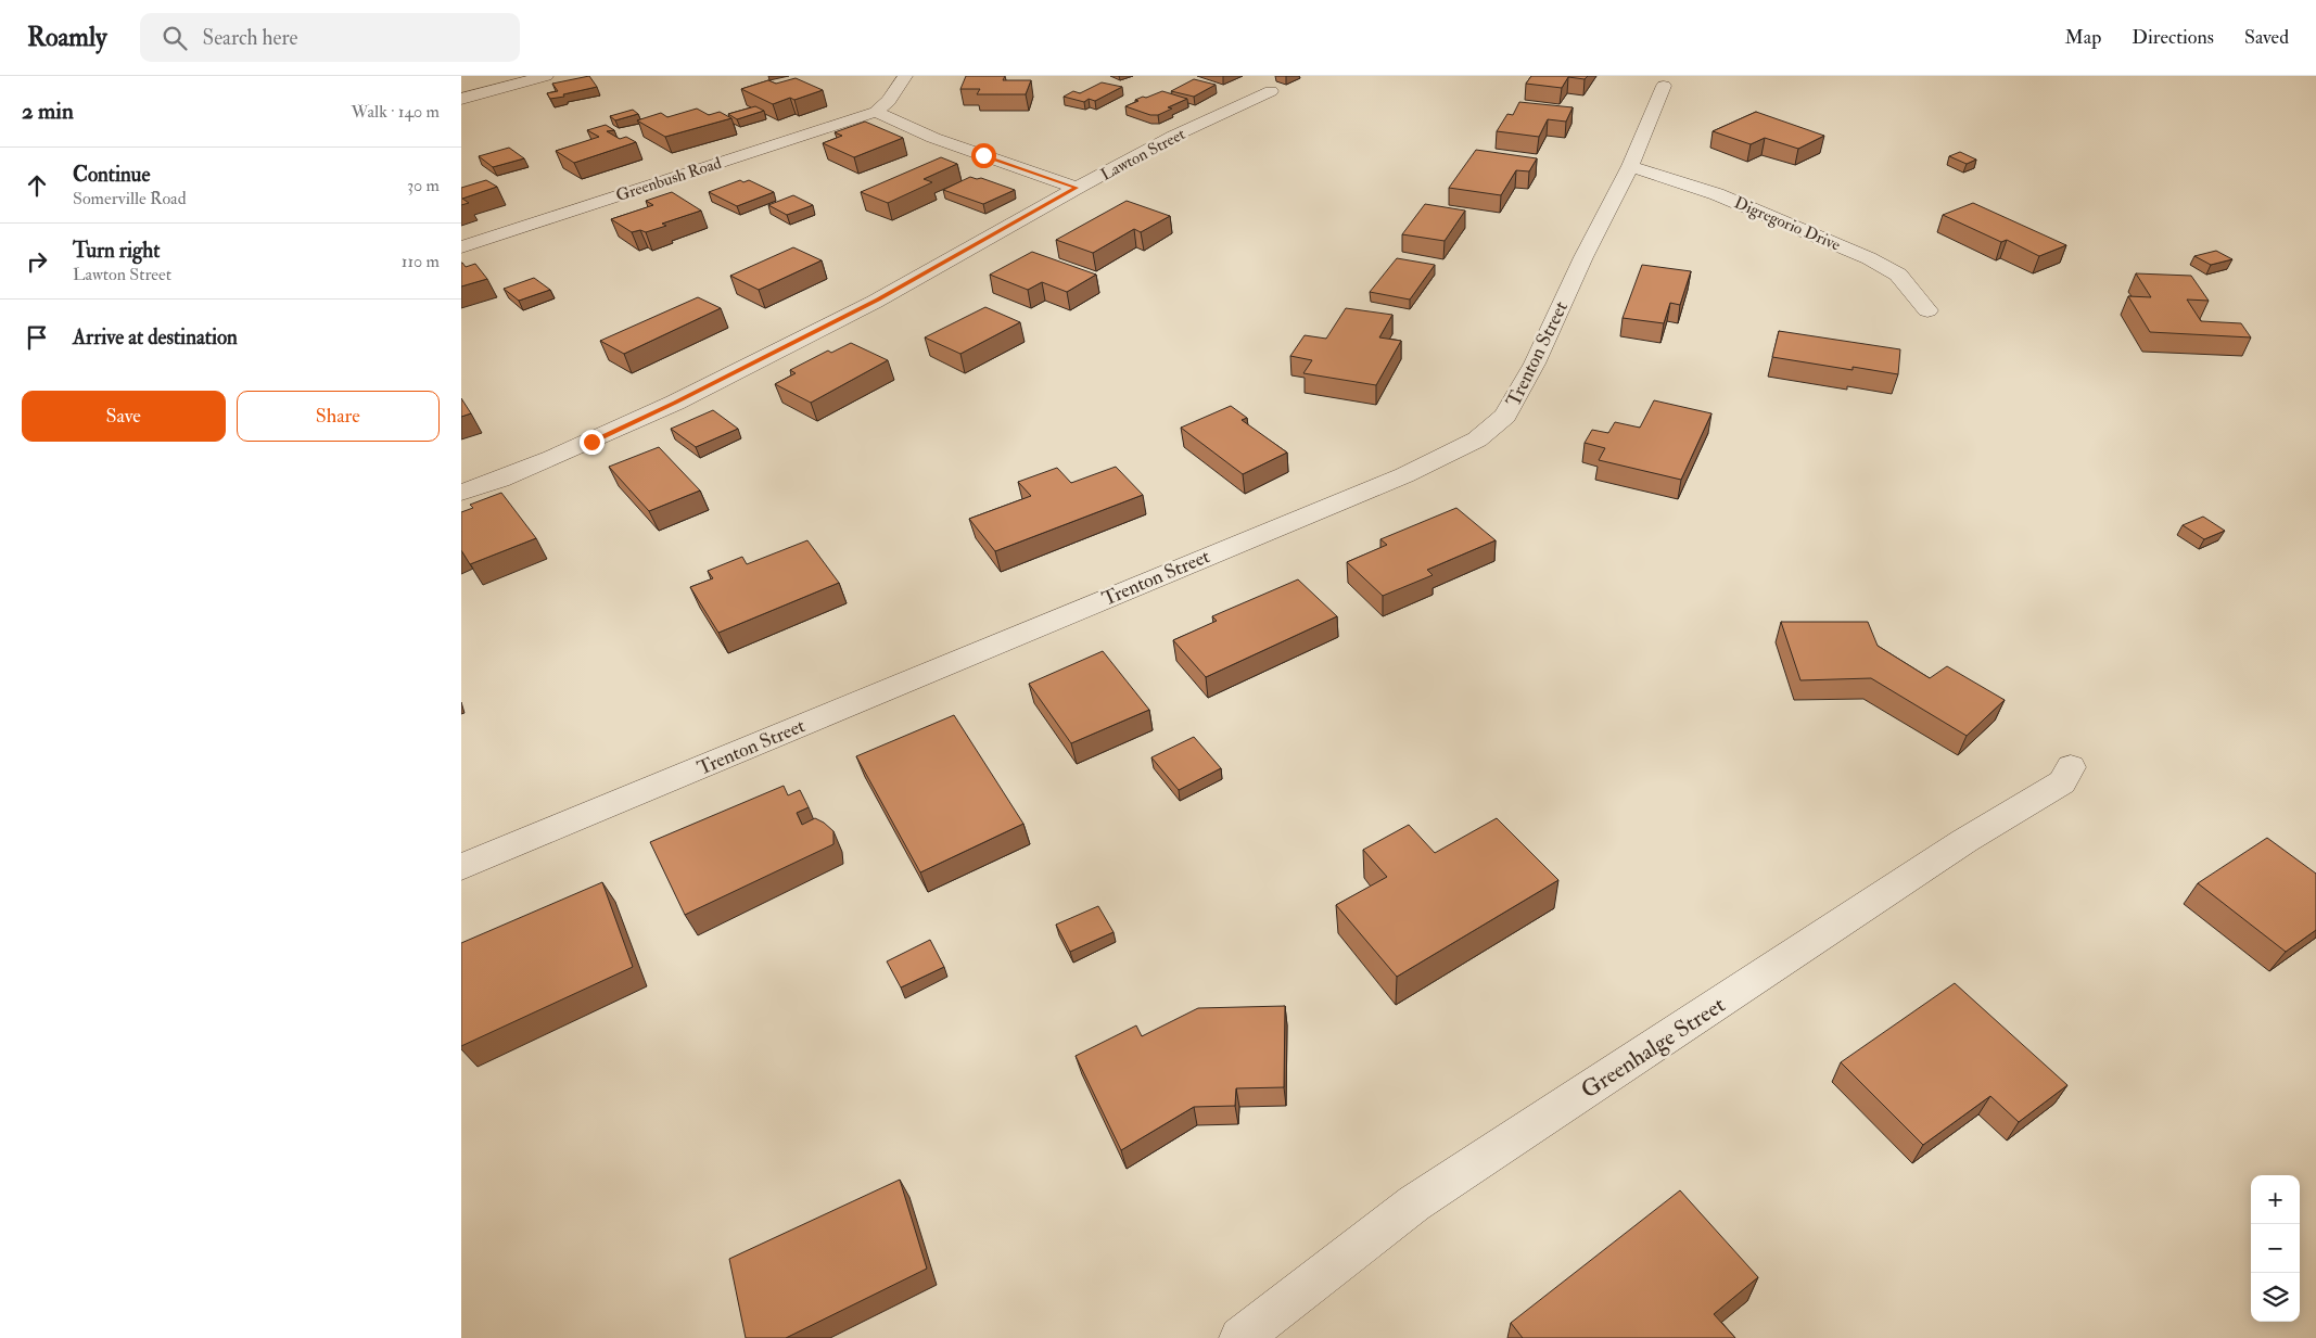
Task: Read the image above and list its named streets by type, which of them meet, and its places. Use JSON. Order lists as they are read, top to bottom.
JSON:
{
  "streets": {
    "street": [
      "Lawton Street",
      "Greenbush Road",
      "Digregorio Drive",
      "Trenton Street",
      "Greenhalge Street"
    ]
  },
  "crossings": [
    ["Digregorio Drive", "Trenton Street"]
  ],
  "page": {
    "header": "Roamly",
    "search": "Search here",
    "nav": ["Map", "Directions", "Saved"],
    "heading": ["2 min", "Walk · 140 m"],
    "list": [
      ["Continue", "Somerville Road", "30 m"],
      ["Turn right", "Lawton Street", "110 m"],
      "Arrive at destination"
    ],
    "buttons": ["Save", "Share"],
    "map_buttons": ["+", "−"]
  }
}
